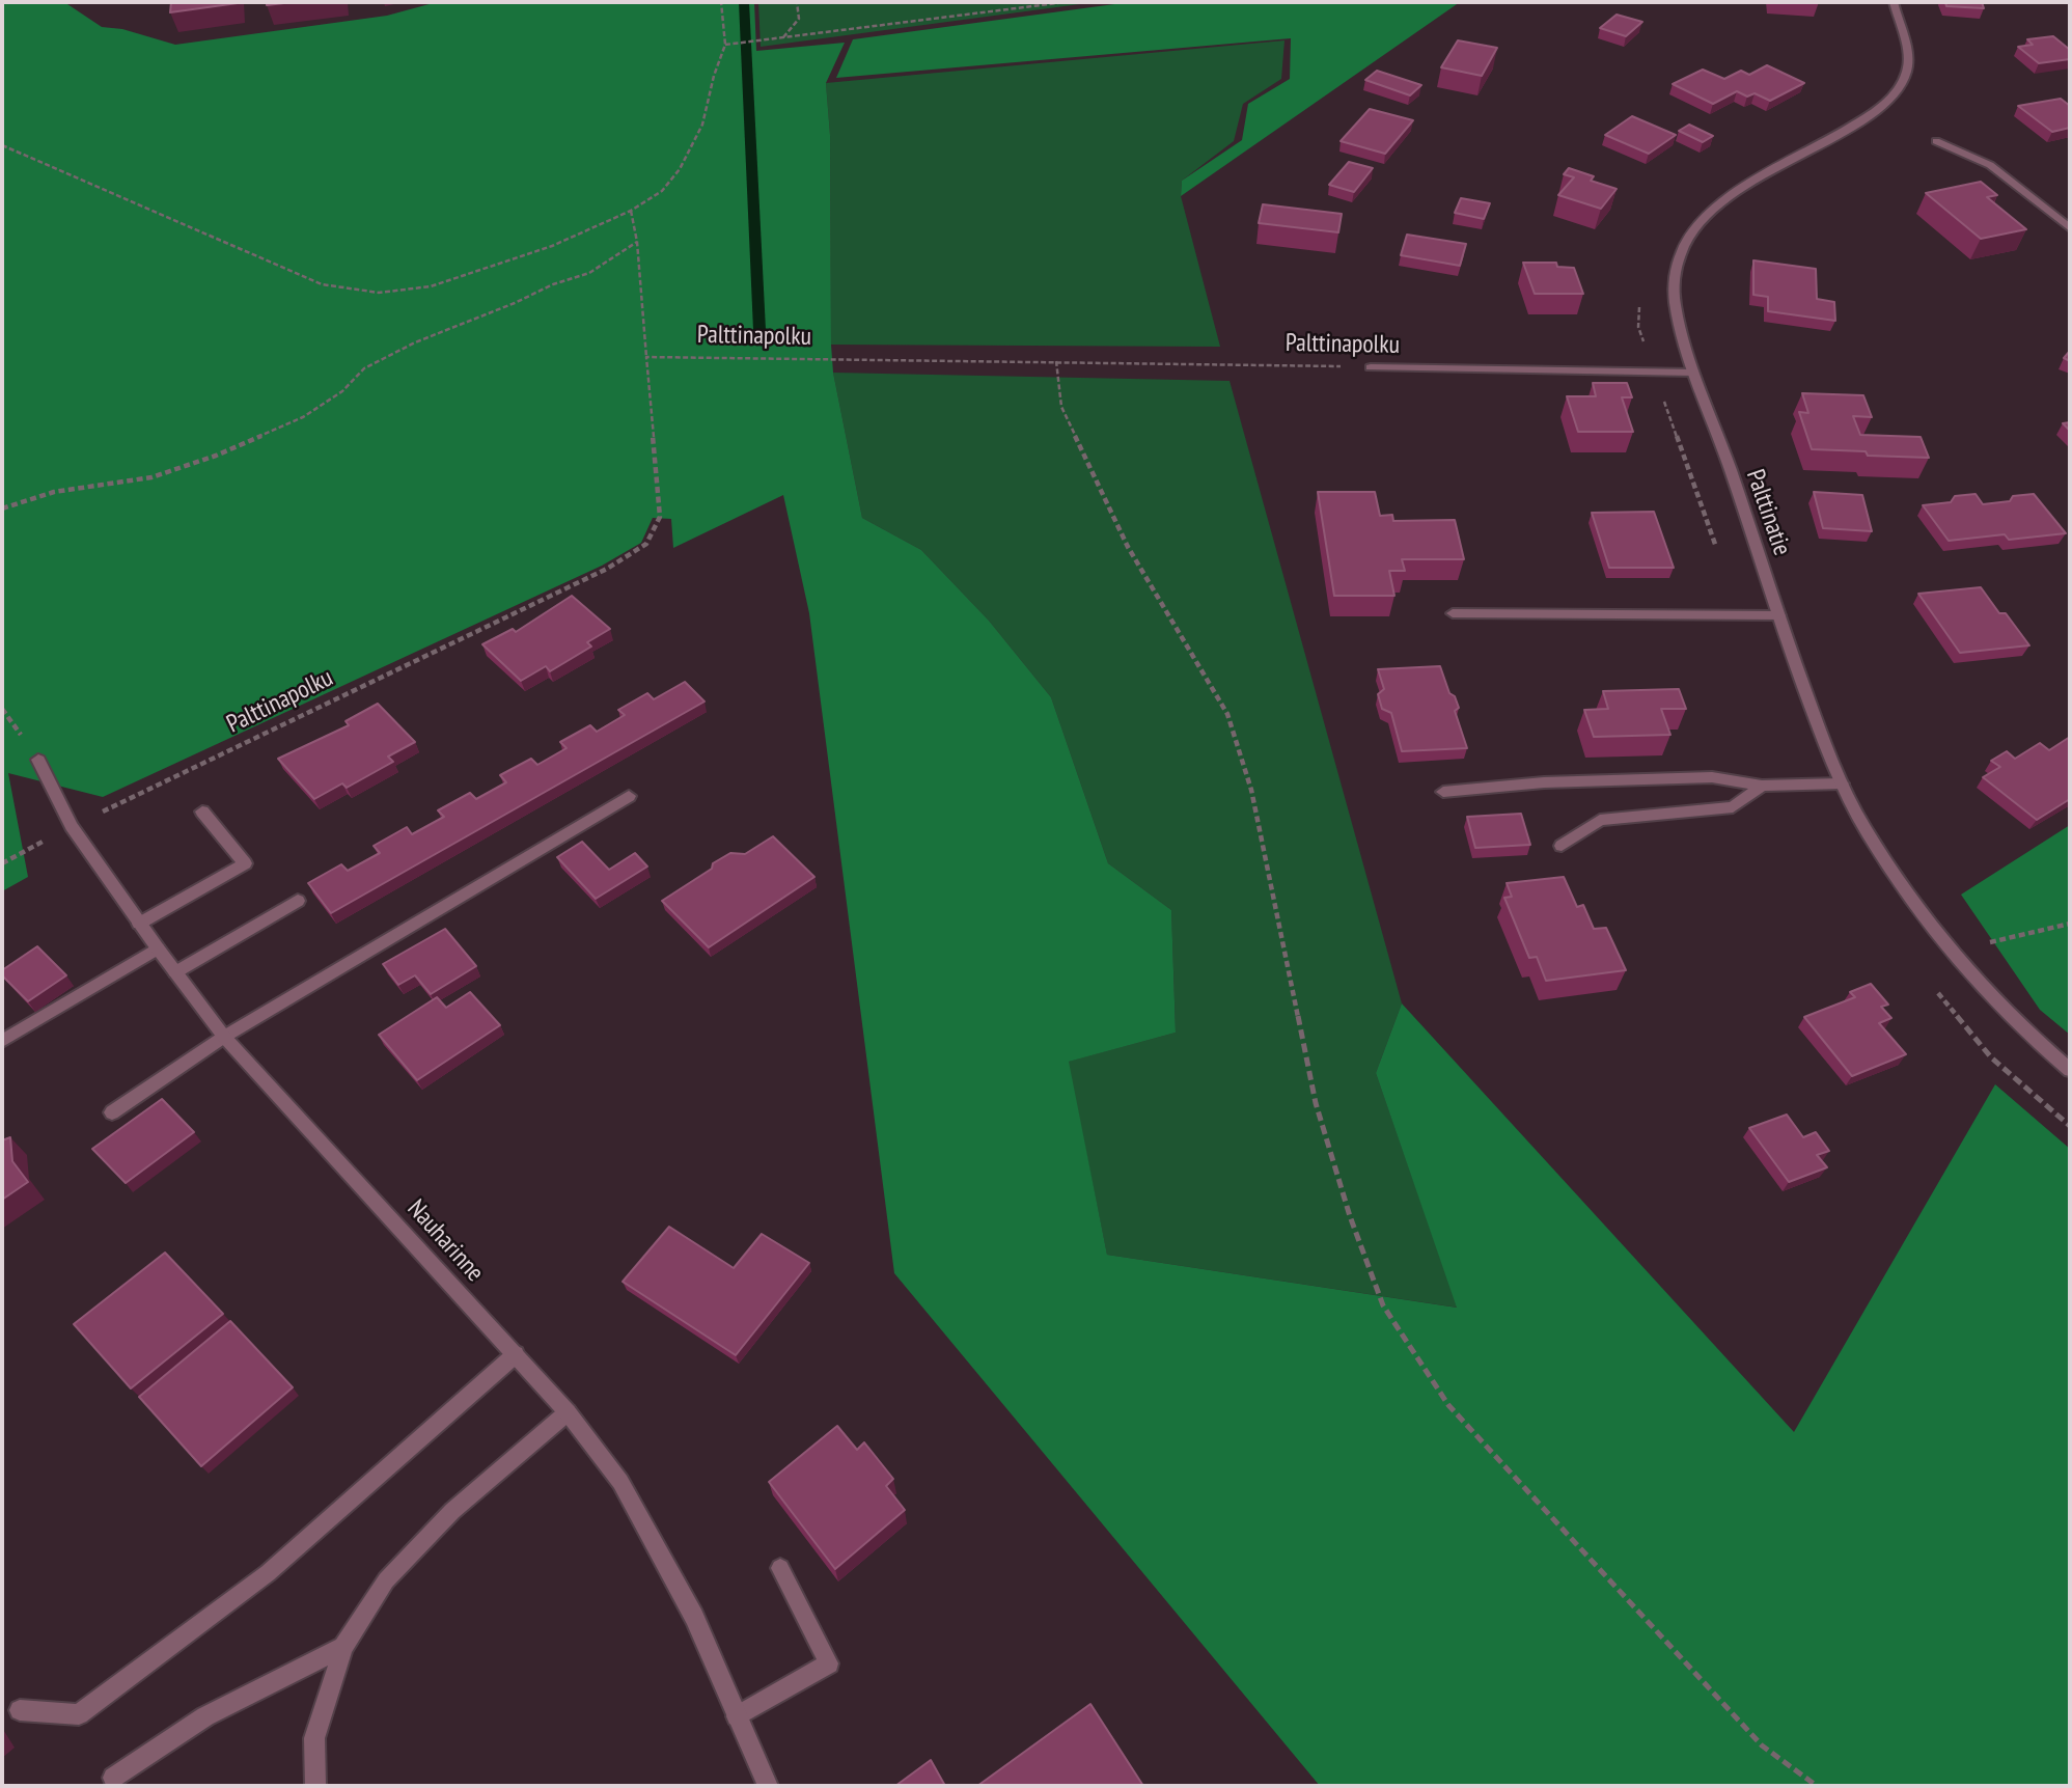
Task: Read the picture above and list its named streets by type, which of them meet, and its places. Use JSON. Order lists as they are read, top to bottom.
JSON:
{
  "streets": {
    "street": ["Palttinapolku", "Palttinatie", "Nauharinne"]
  },
  "crossings": [
    ["Palttinapolku", "Palttinatie"],
    ["Palttinapolku", "Nauharinne"]
  ]
}
